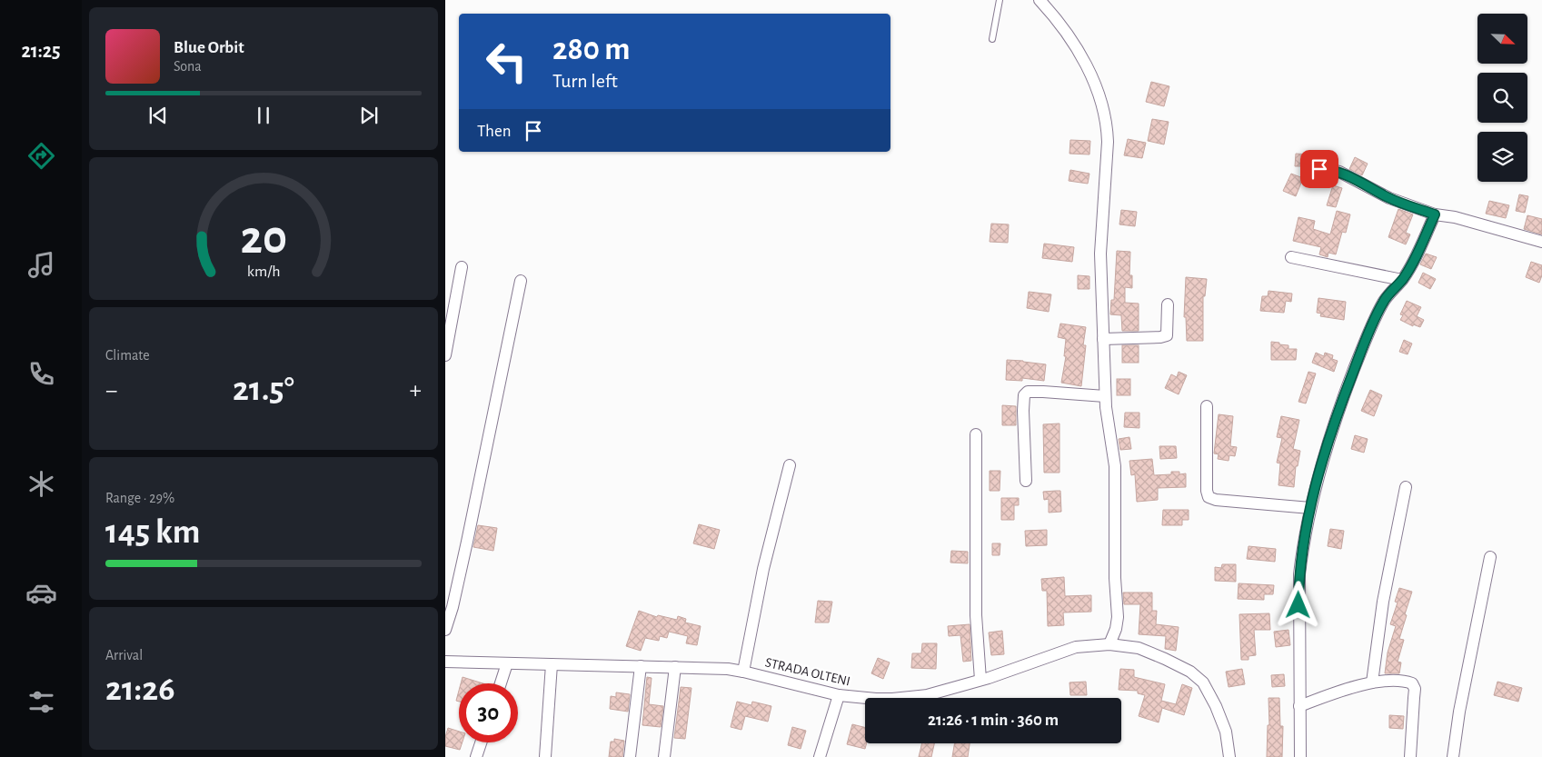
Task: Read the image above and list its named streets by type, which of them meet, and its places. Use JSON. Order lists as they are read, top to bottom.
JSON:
{
  "streets": {
    "street": ["STRADA OLTENI"]
  },
  "north": "bottom right",
  "page": {
    "tabs": "21:25",
    "turn": ["280 m", "Turn left"],
    "song": ["Blue Orbit", "Sona"],
    "then": "Then",
    "tile": [
      "Climate",
      ["Range · 29%", "145 km"],
      ["Arrival", "21:26"]
    ],
    "heat": ["−", "21.5°", "+"],
    "limit": "30",
    "trip": "21:26 · 1 min · 360 m",
    "gauge": ["20", "km/h"]
  }
}
